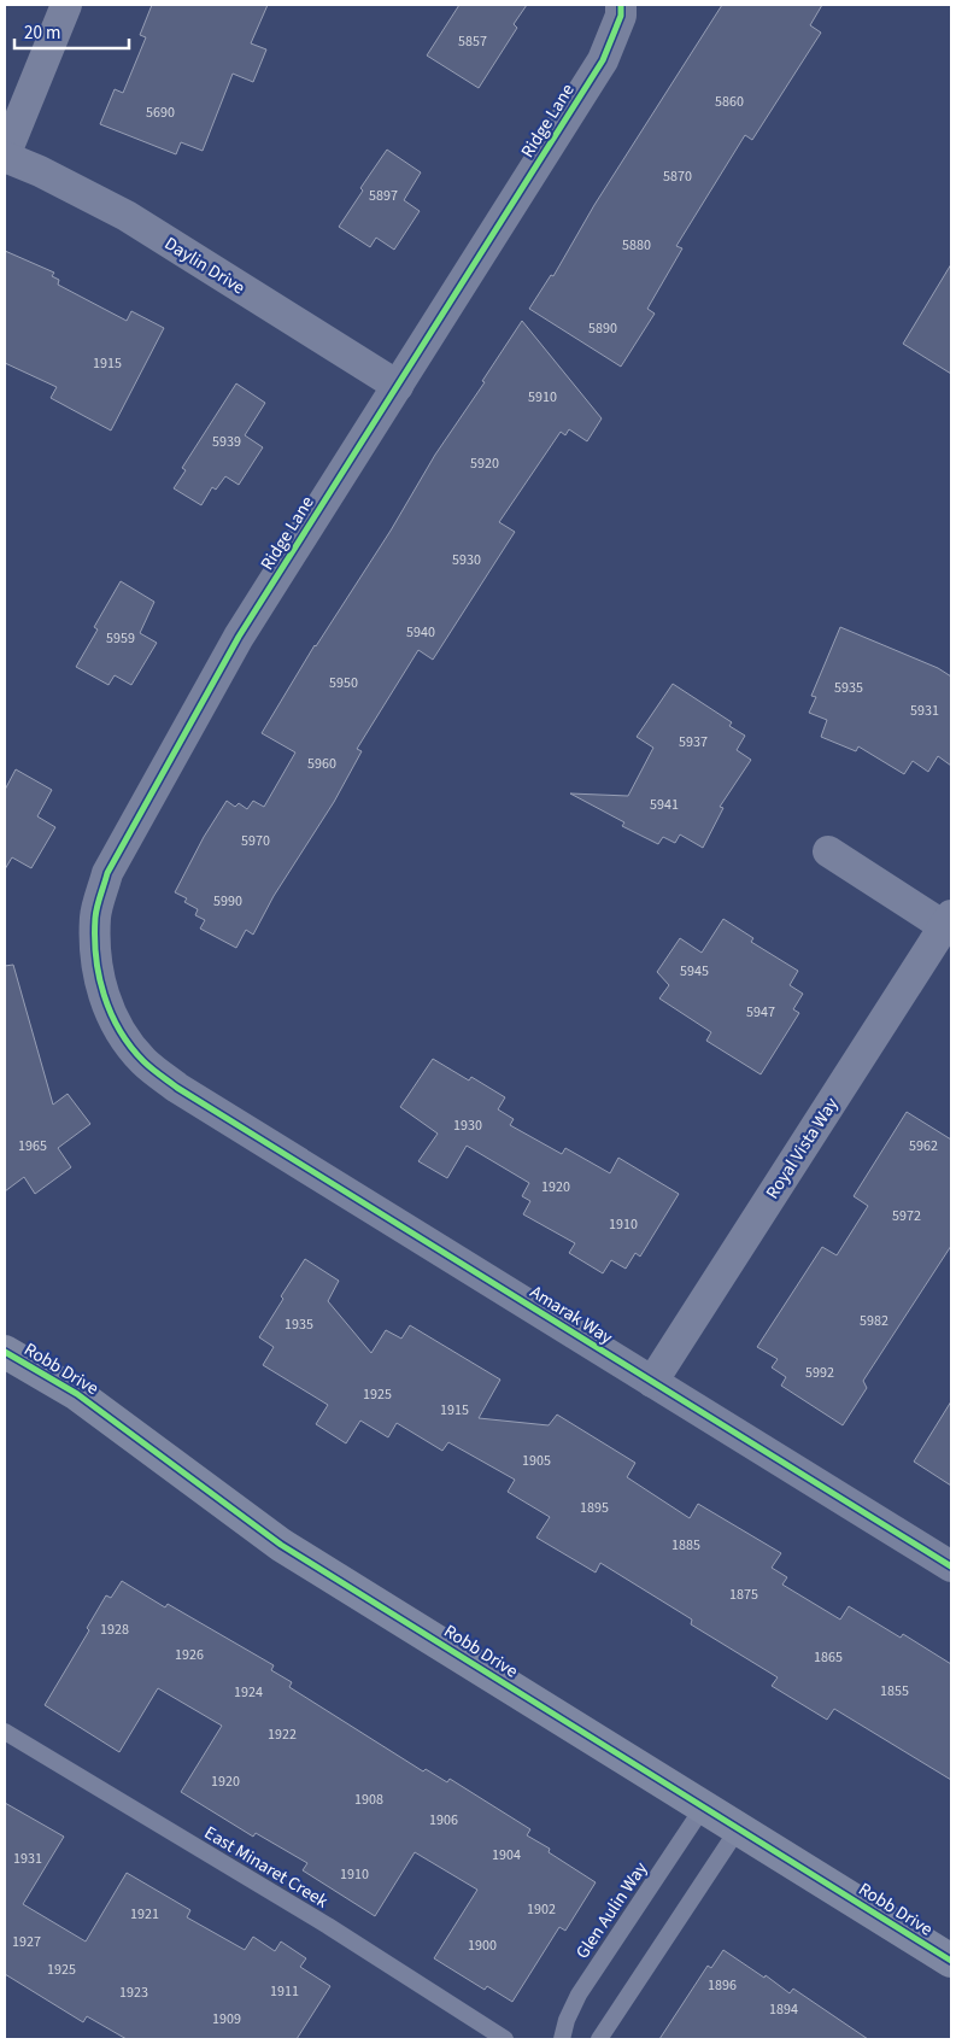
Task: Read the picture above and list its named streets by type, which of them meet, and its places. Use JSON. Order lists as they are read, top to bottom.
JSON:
{
  "streets": {
    "main road": ["Robb Drive"],
    "street": [
      "Ridge Lane",
      "Daylin Drive",
      "Royal Vista Way",
      "Amarak Way"
    ],
    "lane": ["East Minaret Creek", "Glen Aulin Way"]
  },
  "crossings": [
    ["Ridge Lane", "Daylin Drive"],
    ["Ridge Lane", "Amarak Way"],
    ["Royal Vista Way", "Amarak Way"],
    ["Robb Drive", "Glen Aulin Way"]
  ],
  "house_numbers": [
    "5857",
    "5860",
    "5690",
    "5870",
    "5897",
    "5880",
    "5890",
    "1915",
    "5910",
    "5939",
    "5920",
    "5930",
    "5940",
    "5959",
    "5950",
    "5935",
    "5931",
    "5937",
    "5960",
    "5941",
    "5970",
    "5990",
    "5945",
    "5947",
    "1930",
    "1965",
    "5962",
    "1920",
    "5972",
    "1910",
    "5982",
    "1935",
    "5992",
    "1925",
    "1915",
    "1905",
    "1895",
    "1885",
    "1875",
    "1928",
    "1926",
    "1865",
    "1855",
    "1924",
    "1922",
    "1920",
    "1908",
    "1906",
    "1904",
    "1931",
    "1910",
    "1902",
    "1921",
    "1927",
    "1900",
    "1925",
    "1896",
    "1911",
    "1923",
    "1894",
    "1909"
  ],
  "scale_bar": "20 m"
}
